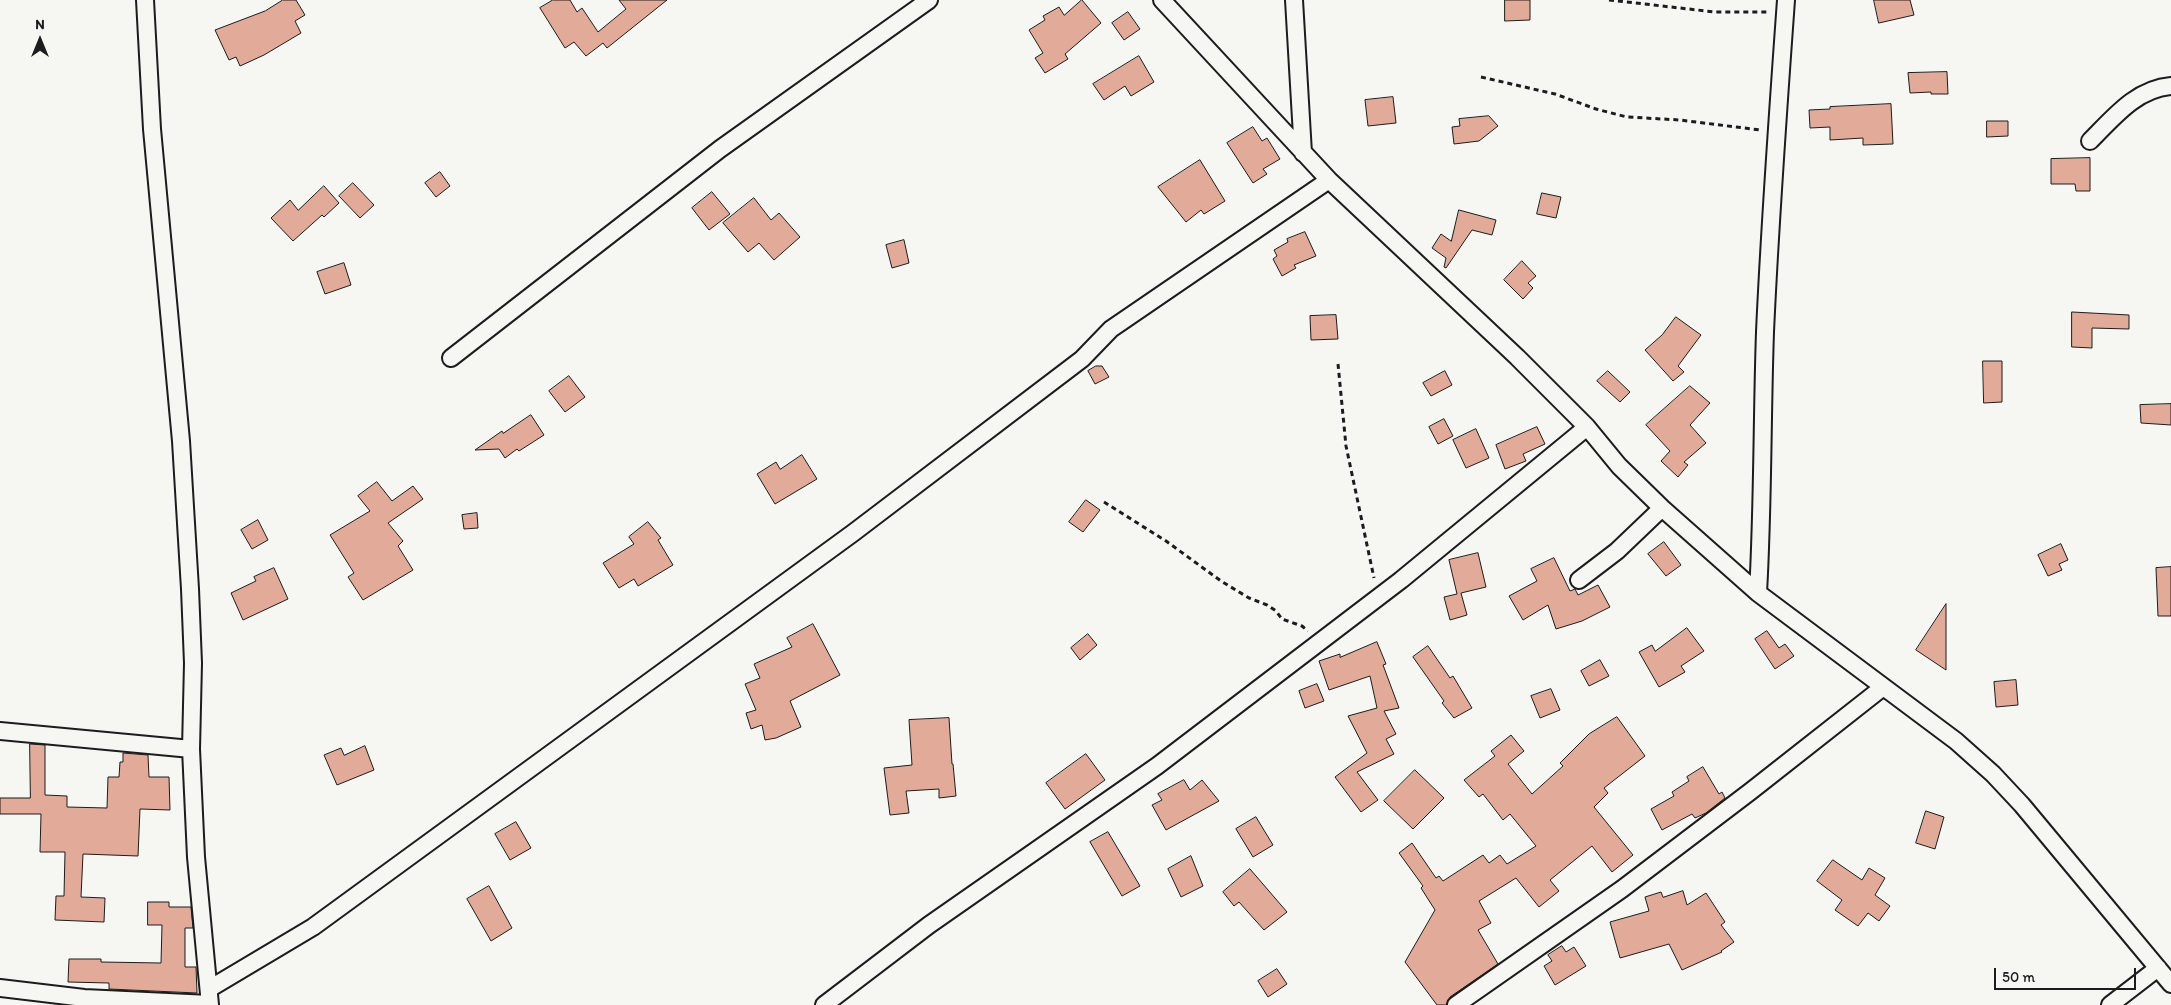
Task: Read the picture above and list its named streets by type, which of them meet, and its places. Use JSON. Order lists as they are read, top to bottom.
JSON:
{
  "scale_bar": "50 m",
  "north": "top"
}
